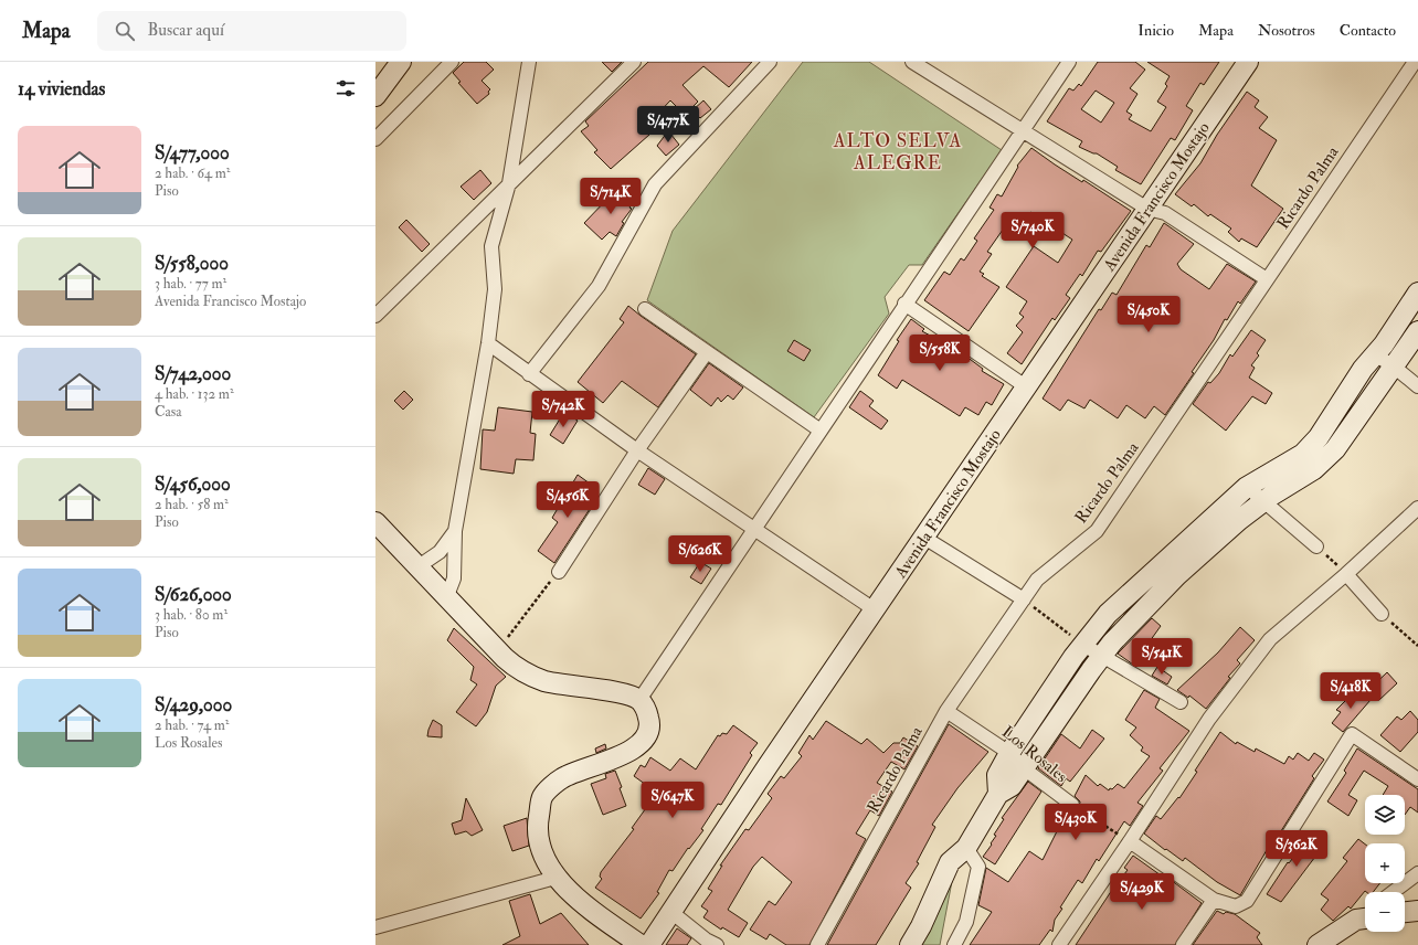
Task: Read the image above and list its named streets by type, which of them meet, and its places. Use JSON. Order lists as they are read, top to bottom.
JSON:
{
  "streets": {
    "street": ["Ricardo Palma", "Avenida Francisco Mostajo", "Los Rosales"]
  },
  "crossings": [
    ["Ricardo Palma", "Los Rosales"]
  ],
  "districts": ["ALTO SELVA ALEGRE"],
  "page": {
    "header": "Mapa",
    "search": "Buscar aquí",
    "nav": [
      "Inicio",
      "Mapa",
      "Nosotros",
      "Contacto"
    ],
    "heading": "14 viviendas",
    "price": [
      "S/477K",
      "S/714K",
      "S/740K",
      "S/450K",
      "S/558K",
      "S/742K",
      "S/456K",
      "S/626K",
      "S/541K",
      "S/418K",
      "S/647K",
      "S/430K",
      "S/362K",
      "S/429K"
    ],
    "list": [
      {
        "name": "S/477,000",
        "note": "2 hab. · 64 m² · Piso"
      },
      {
        "name": "S/558,000",
        "note": "3 hab. · 77 m² · Avenida Francisco Mostajo"
      },
      {
        "name": "S/742,000",
        "note": "4 hab. · 132 m² · Casa"
      },
      {
        "name": "S/456,000",
        "note": "2 hab. · 58 m² · Piso"
      },
      {
        "name": "S/626,000",
        "note": "3 hab. · 80 m² · Piso"
      },
      {
        "name": "S/429,000",
        "note": "2 hab. · 74 m² · Los Rosales"
      }
    ],
    "map_buttons": ["+", "−"]
  }
}
